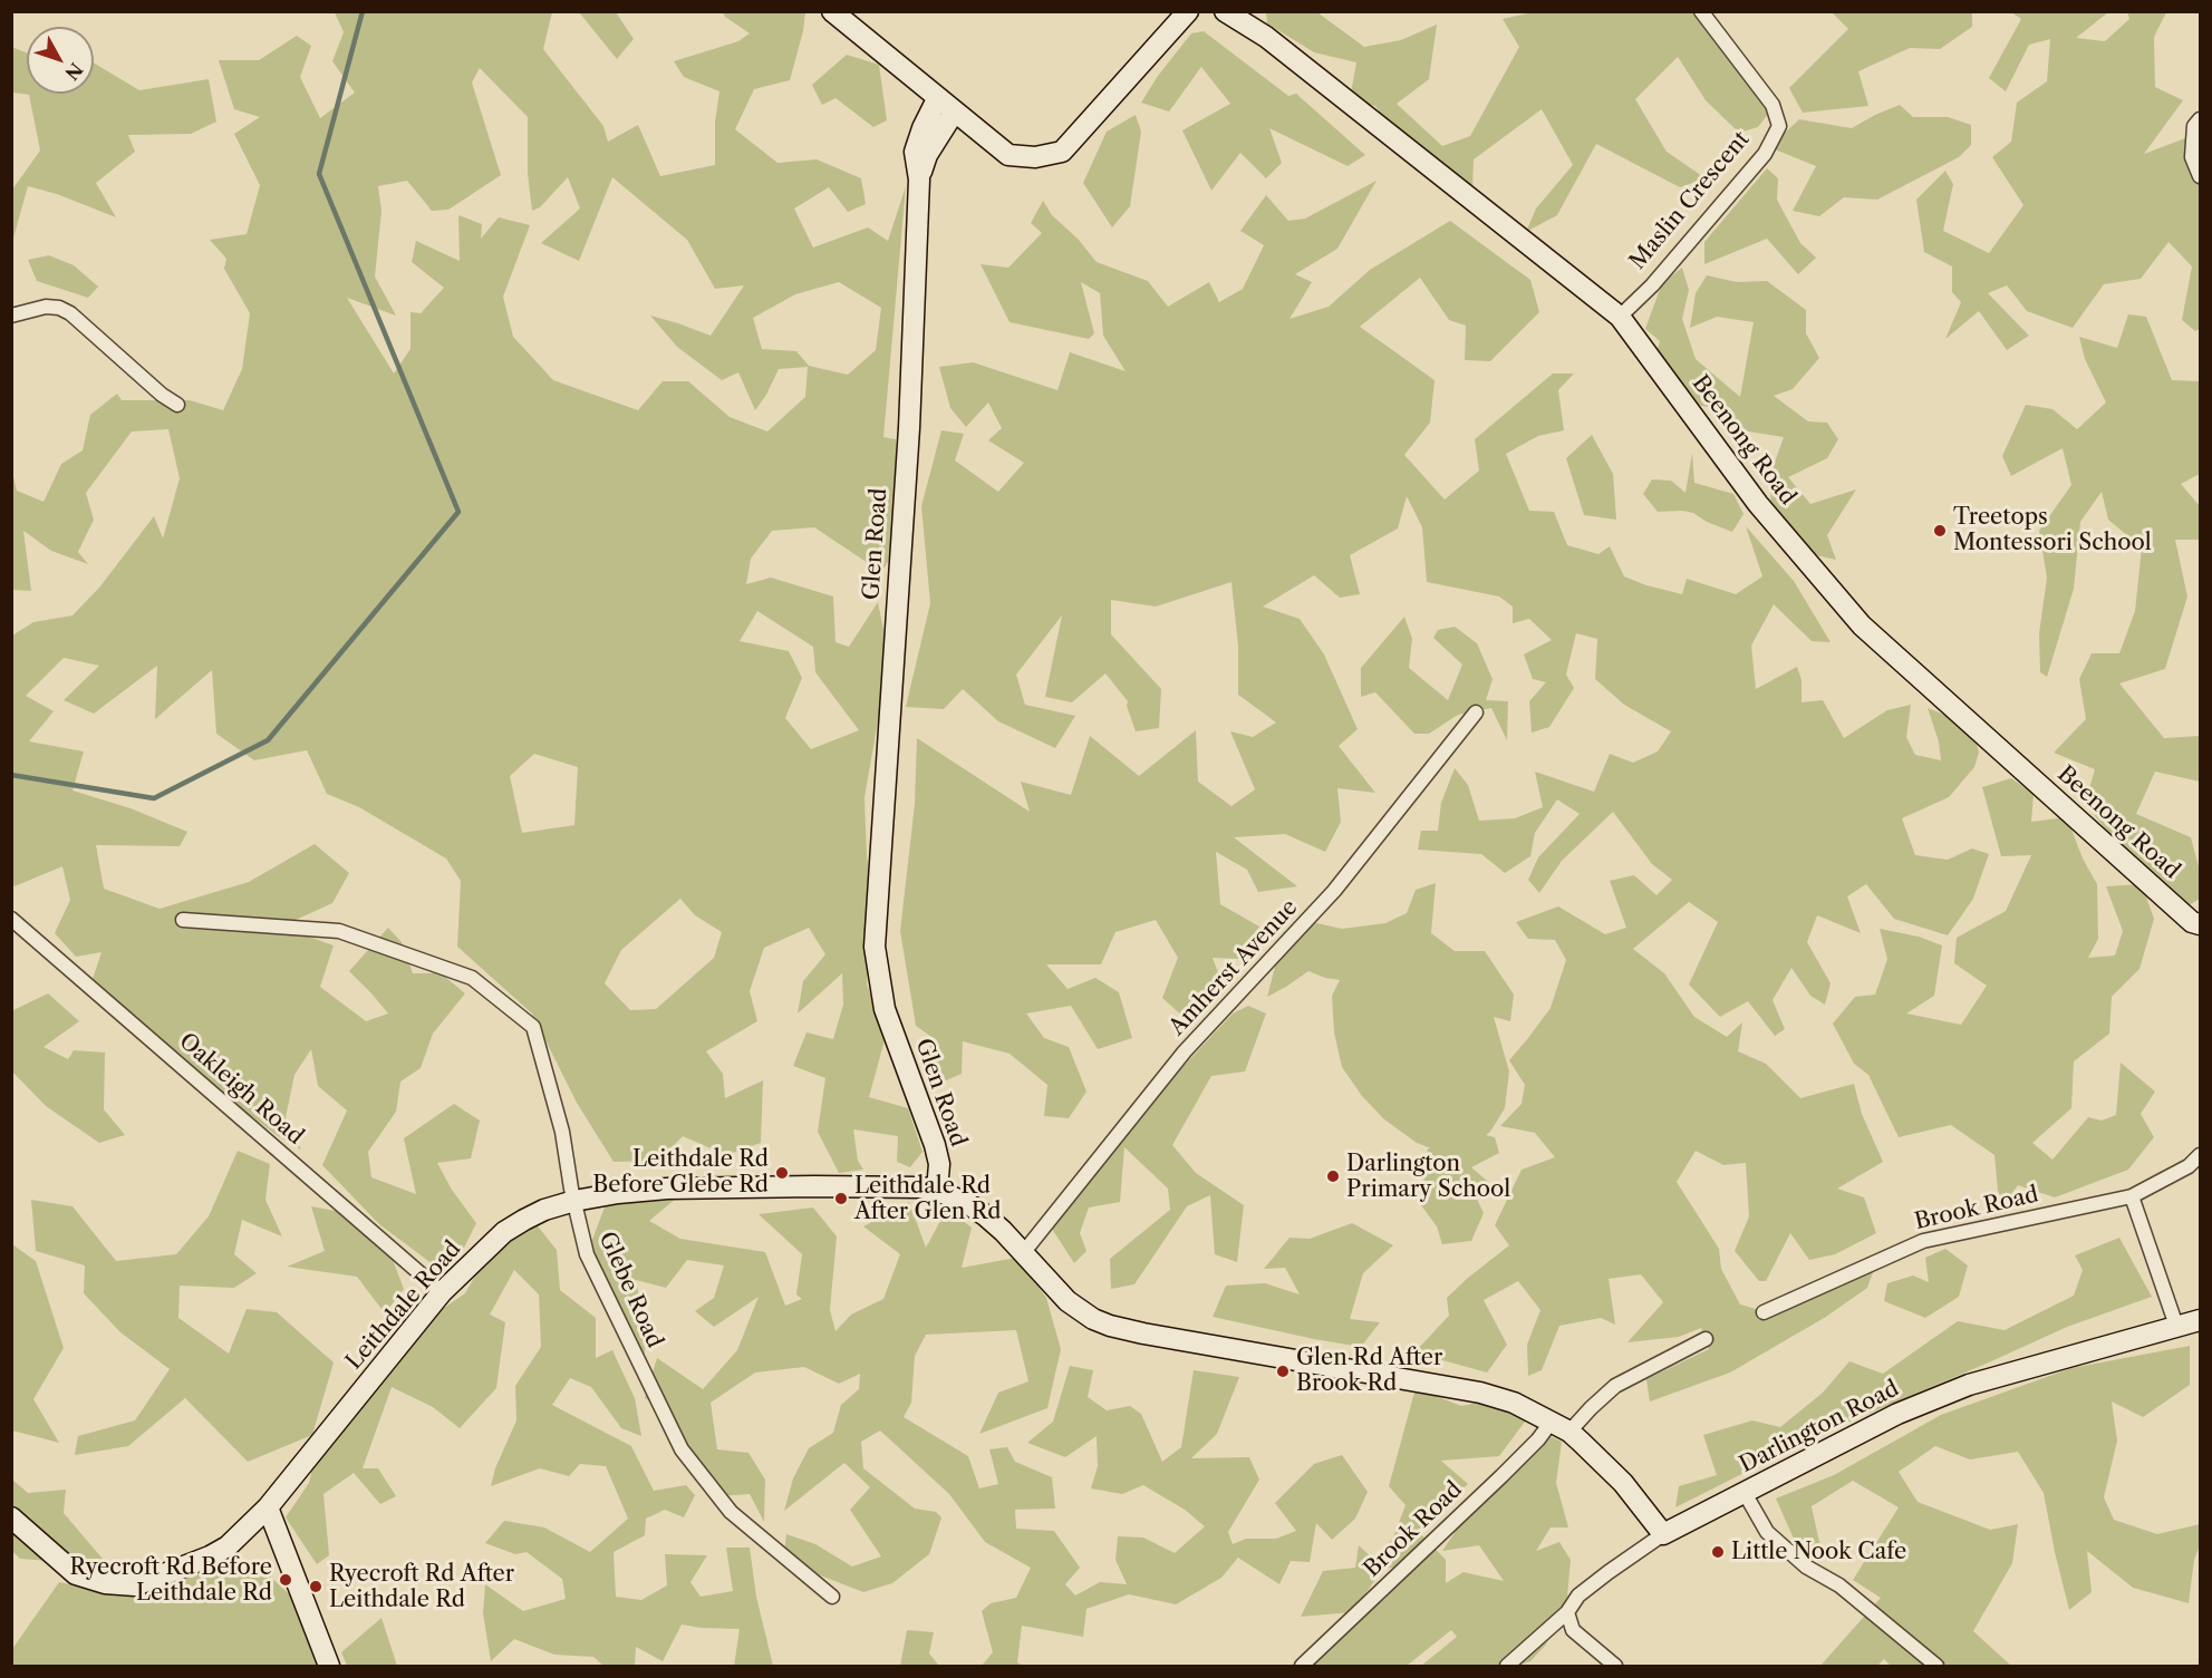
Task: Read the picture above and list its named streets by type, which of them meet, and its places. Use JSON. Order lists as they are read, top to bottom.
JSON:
{
  "streets": {
    "street": [
      "Maslin Crescent",
      "Beenong Road",
      "Glen Road",
      "Amherst Avenue",
      "Oakleigh Road",
      "Brook Road",
      "Glebe Road",
      "Leithdale Road",
      "Darlington Road"
    ]
  },
  "crossings": [
    ["Maslin Crescent", "Beenong Road"],
    ["Glen Road", "Leithdale Road"],
    ["Oakleigh Road", "Leithdale Road"],
    ["Glebe Road", "Leithdale Road"]
  ],
  "places": [
    "Treetops Montessori School",
    "Leithdale Rd Before Glebe Rd",
    "Darlington Primary School",
    "Leithdale Rd After Glen Rd",
    "Glen Rd After Brook Rd",
    "Little Nook Cafe",
    "Ryecroft Rd Before Leithdale Rd",
    "Ryecroft Rd After Leithdale Rd"
  ],
  "north": "bottom right"
}
